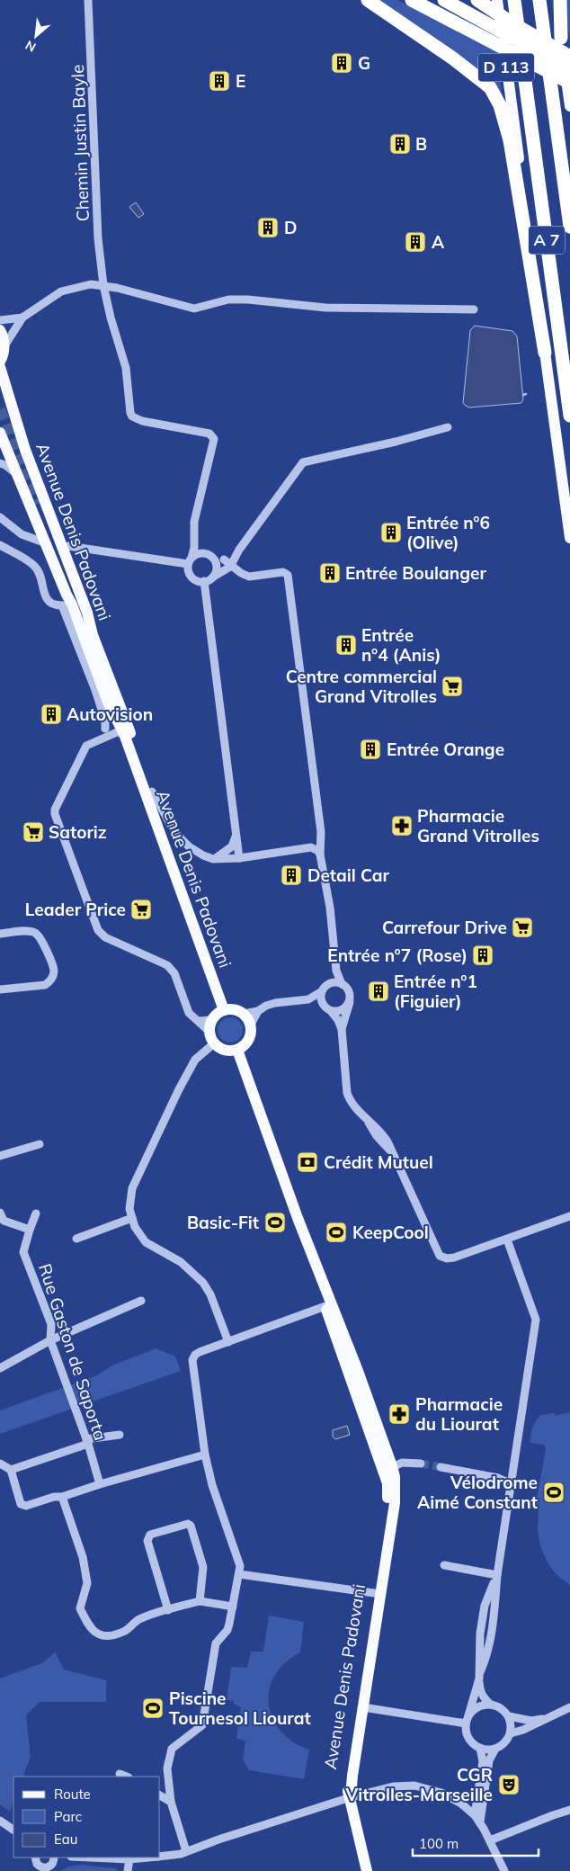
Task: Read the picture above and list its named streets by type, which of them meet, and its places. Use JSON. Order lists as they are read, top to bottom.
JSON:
{
  "streets": {
    "highway": ["A 7"],
    "main road": ["D 113", "Avenue Denis Padovani"],
    "street": ["Chemin Justin Bayle", "Rue Gaston de Saporta"]
  },
  "places": {
    "building": [
      "G",
      "E",
      "B",
      "D",
      "A",
      "Entrée n°6 (Olive)",
      "Entrée Boulanger",
      "Entrée n°4 (Anis)",
      "Autovision",
      "Entrée Orange",
      "Detail Car",
      "Entrée n°7 (Rose)",
      "Entrée n°1 (Figuier)"
    ],
    "supermarket": [
      "Centre commercial Grand Vitrolles",
      "Satoriz",
      "Leader Price",
      "Carrefour Drive"
    ],
    "pharmacy": ["Pharmacie Grand Vitrolles", "Pharmacie du Liourat"],
    "bank": ["Crédit Mutuel"],
    "sports": [
      "Basic-Fit",
      "KeepCool",
      "Vélodrome Aimé Constant",
      "Piscine Tournesol Liourat"
    ],
    "theatre": ["CGR Vitrolles-Marseille"]
  },
  "legend": ["Route", "Parc", "Eau"],
  "scale_bar": "100 m",
  "north": "bottom left"
}
